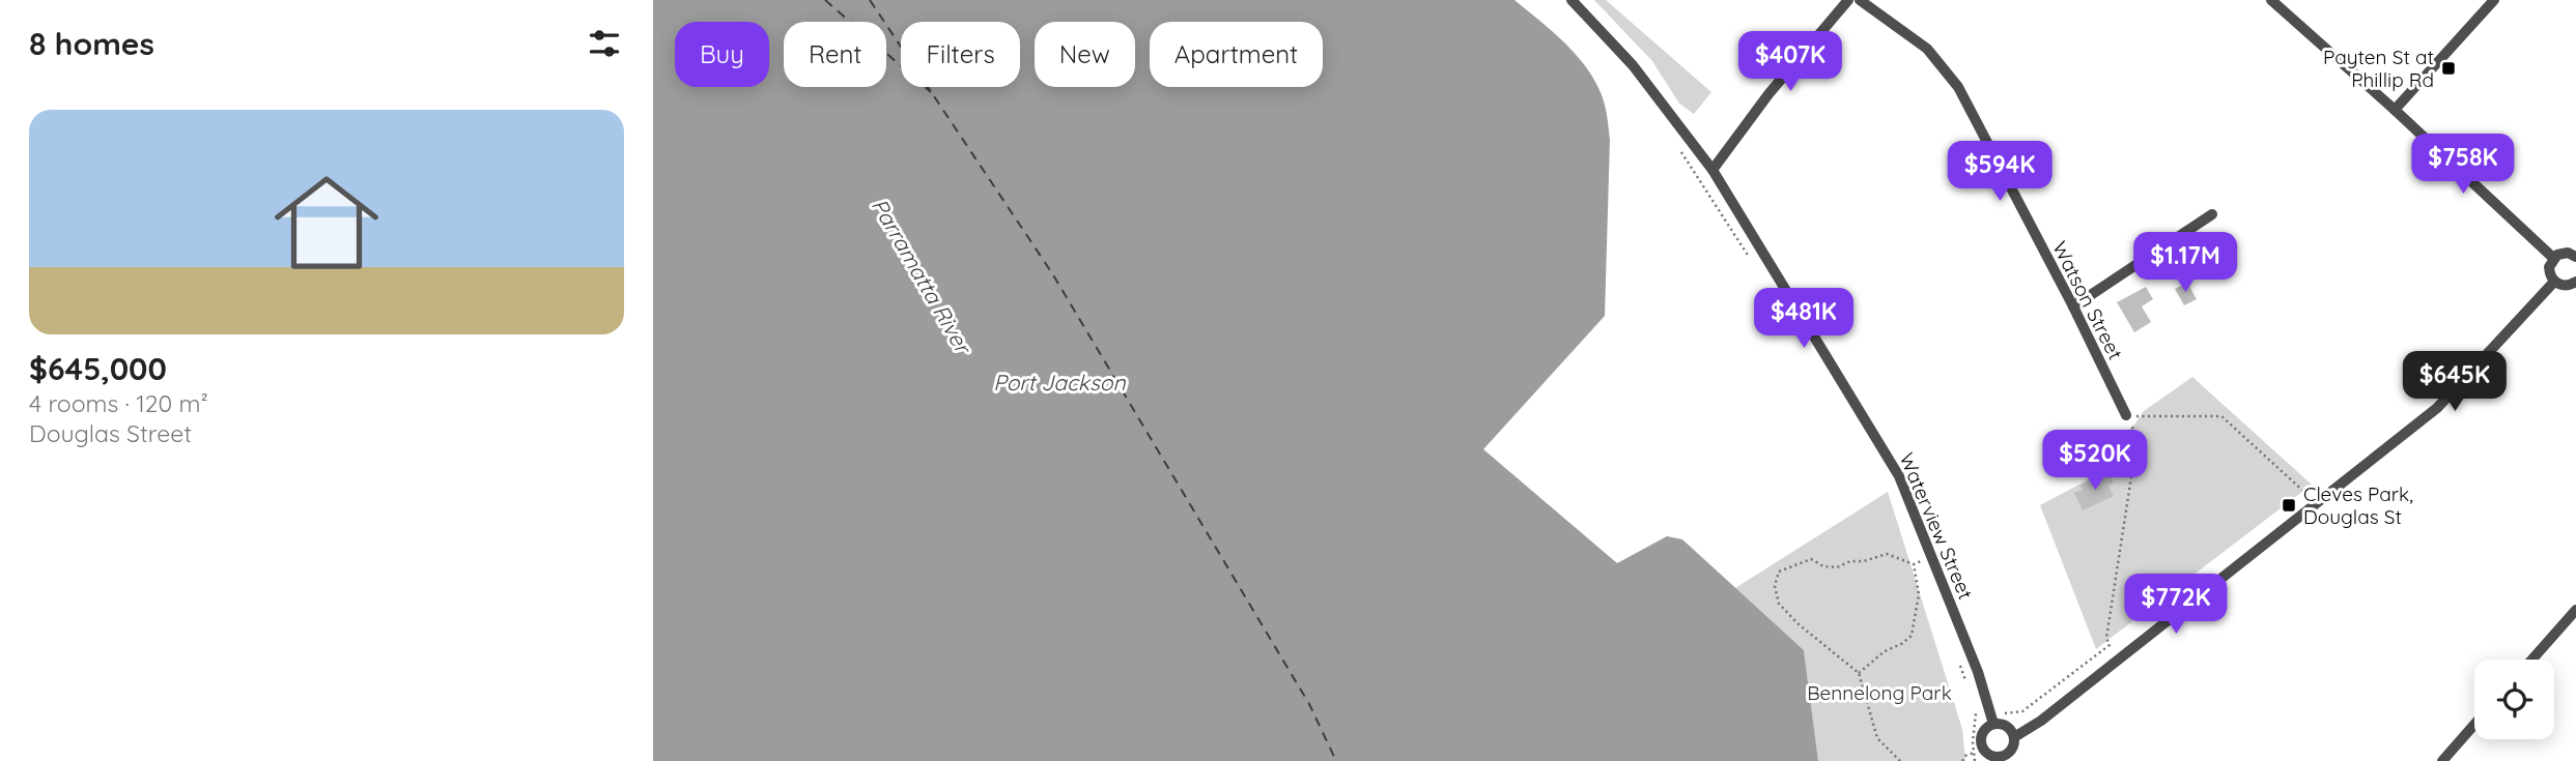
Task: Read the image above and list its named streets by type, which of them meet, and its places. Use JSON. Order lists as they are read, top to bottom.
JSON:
{
  "streets": {
    "street": ["Watson Street", "Waterview Street"]
  },
  "water": ["Parramatta River", "Port Jackson"],
  "parks": ["Bennelong Park"],
  "places": {
    "transit": ["Payten St at Phillip Rd", "Cleves Park, Douglas St"]
  },
  "page": {
    "heading": "8 homes",
    "chip": [
      "Buy",
      "Rent",
      "Filters",
      "New",
      "Apartment"
    ],
    "price": [
      "$407K",
      "$758K",
      "$594K",
      "$1.17M",
      "$481K",
      "$645K",
      "$520K",
      "$772K"
    ],
    "list": [
      {
        "name": "$645,000",
        "note": "4 rooms · 120 m² · Douglas Street"
      }
    ]
  }
}
